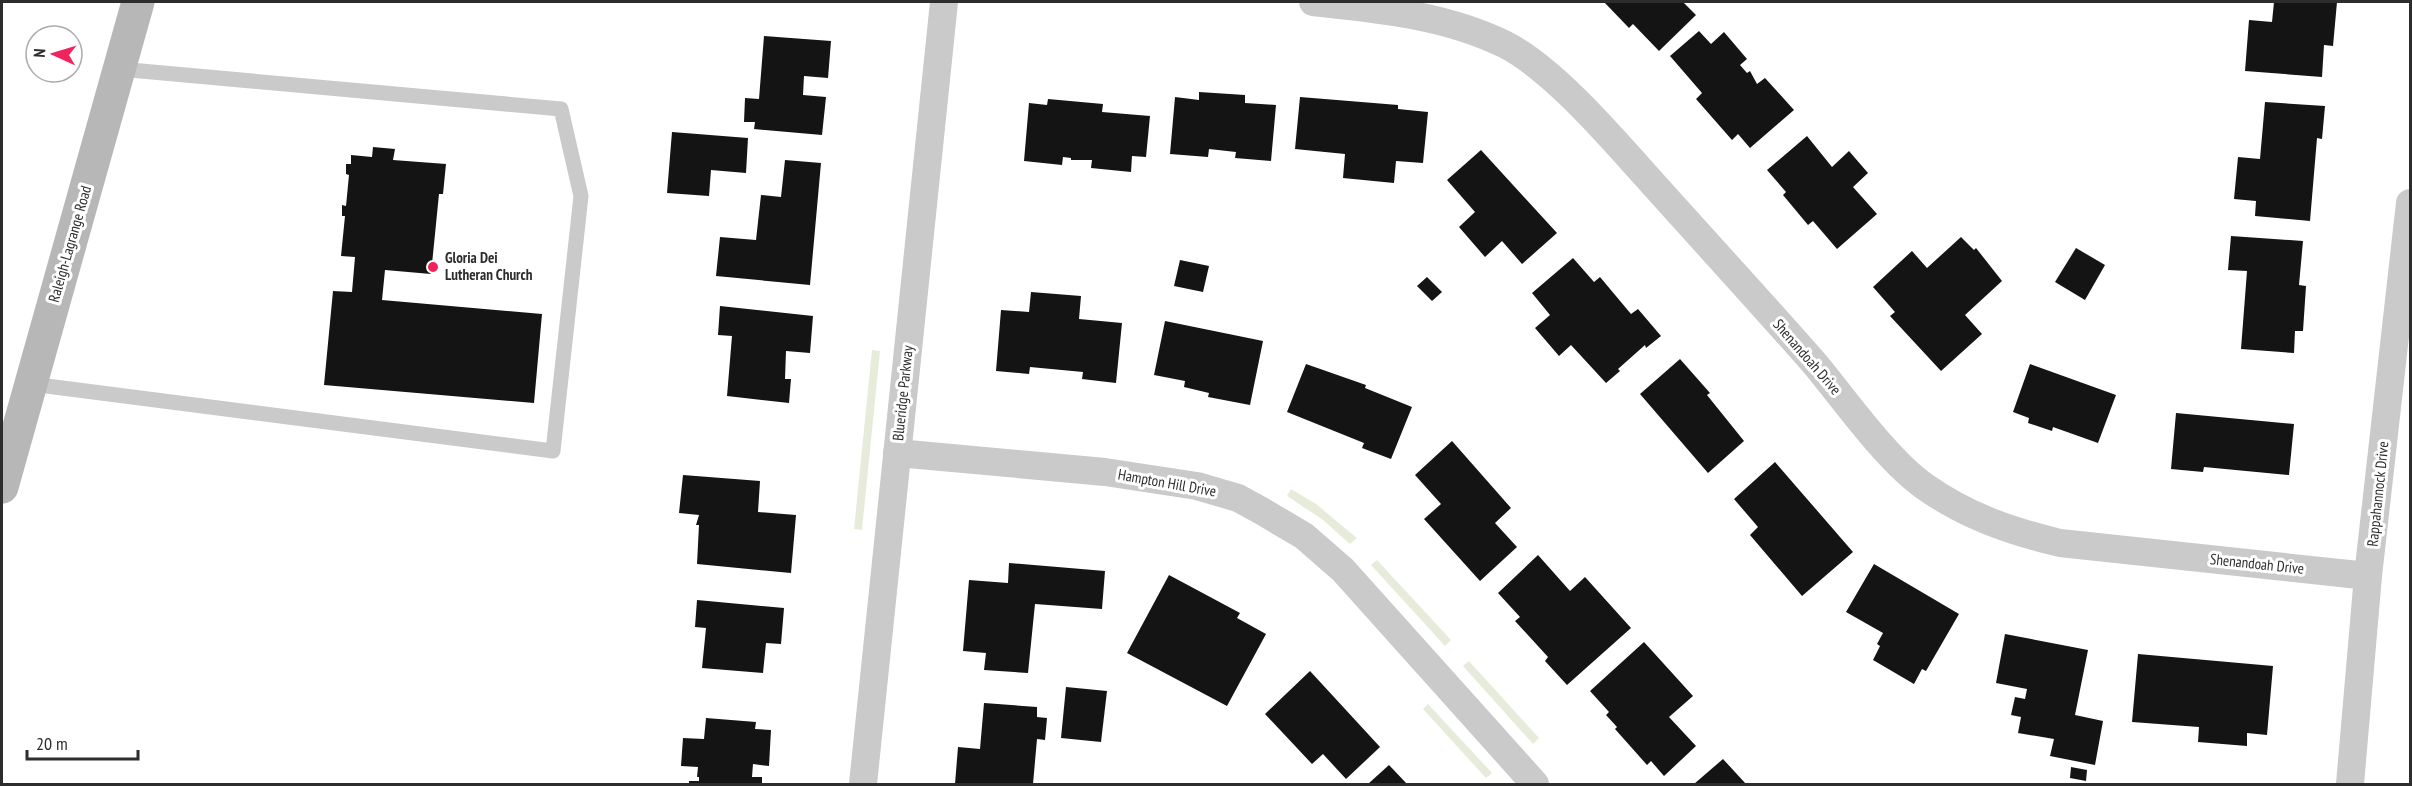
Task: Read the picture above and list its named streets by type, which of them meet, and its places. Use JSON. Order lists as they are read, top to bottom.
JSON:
{
  "streets": {
    "main road": ["Raleigh-Lagrange Road"],
    "street": [
      "Shenandoah Drive",
      "Blueridge Parkway",
      "Hampton Hill Drive",
      "Rappahannock Drive"
    ]
  },
  "crossings": [
    ["Shenandoah Drive", "Rappahannock Drive"],
    ["Blueridge Parkway", "Hampton Hill Drive"]
  ],
  "places": ["Gloria Dei Lutheran Church"],
  "scale_bar": "20 m",
  "north": "left"
}
